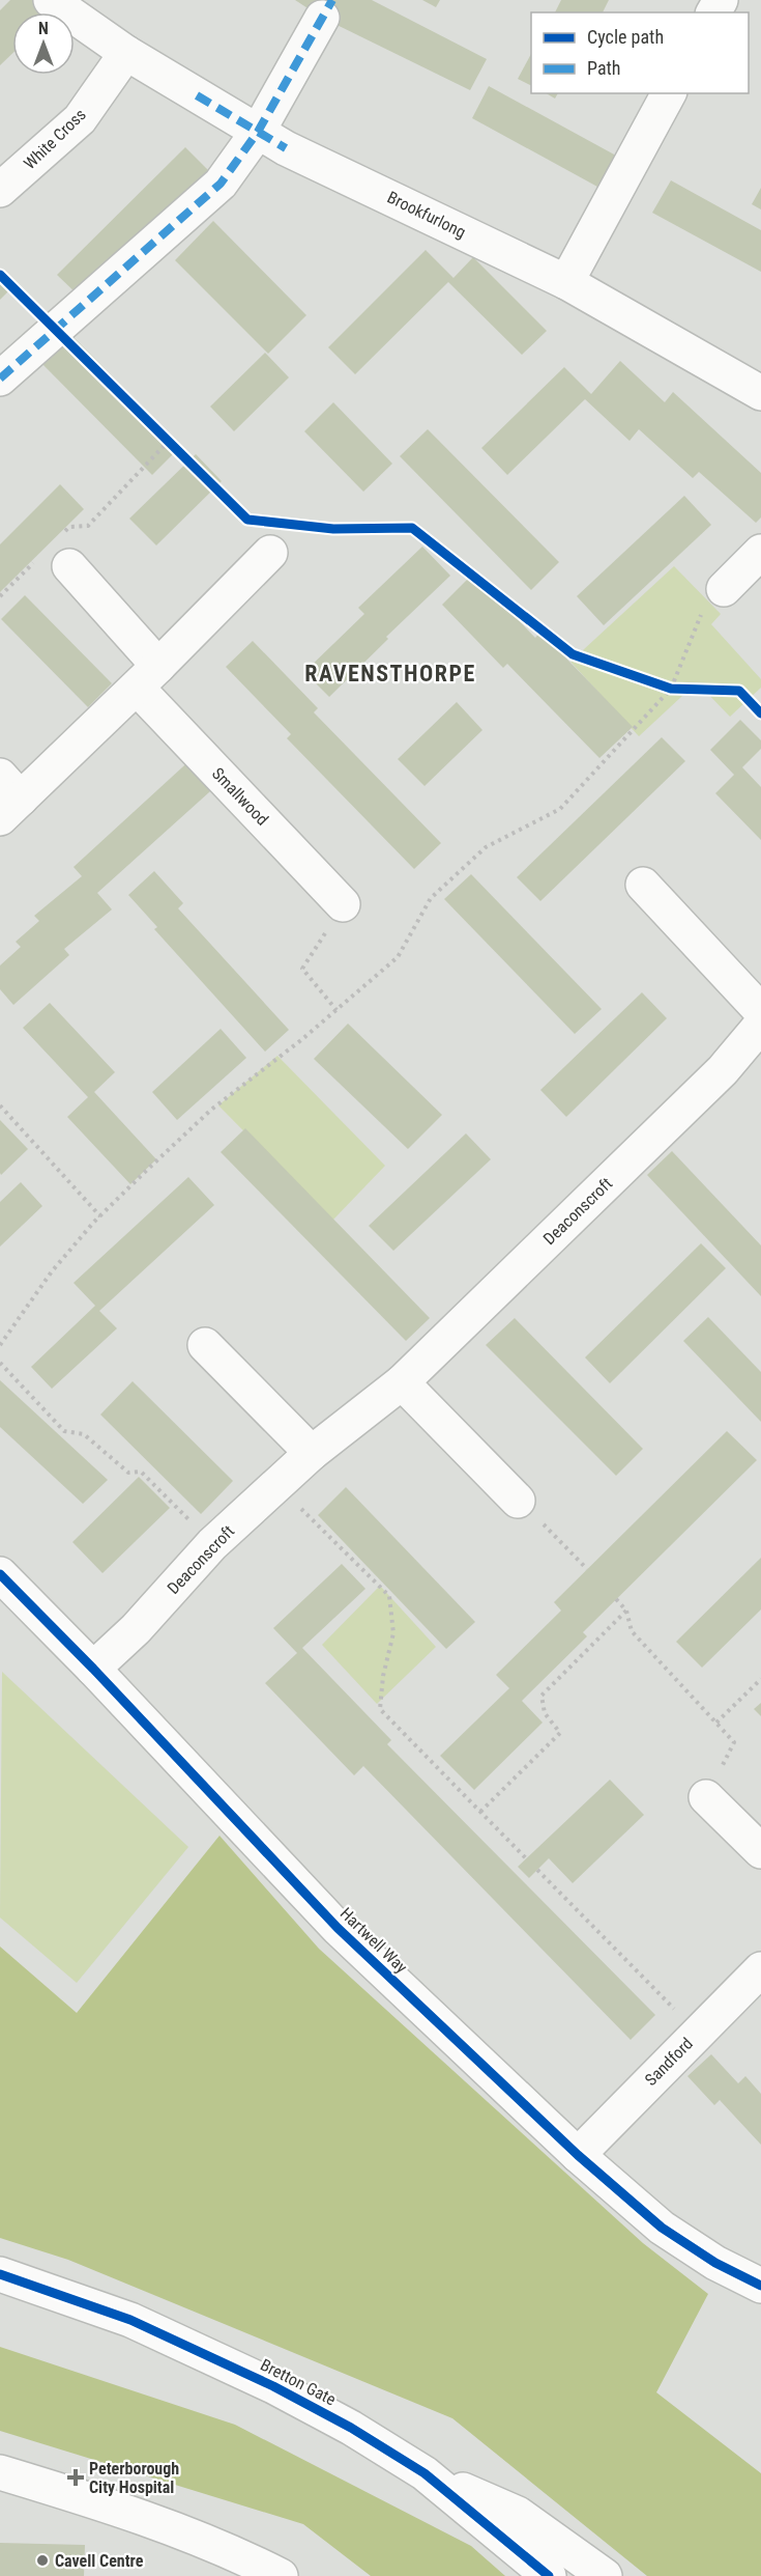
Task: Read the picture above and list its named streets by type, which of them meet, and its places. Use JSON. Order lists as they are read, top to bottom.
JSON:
{
  "streets": {
    "street": [
      "White Cross",
      "Brookfurlong",
      "Smallwood",
      "Deaconscroft",
      "Hartwell Way",
      "Sandford",
      "Bretton Gate"
    ]
  },
  "crossings": [
    ["White Cross", "Brookfurlong"],
    ["Deaconscroft", "Hartwell Way"],
    ["Hartwell Way", "Sandford"]
  ],
  "districts": ["RAVENSTHORPE"],
  "places": {
    "health": ["Peterborough City Hospital"],
    "other": ["Cavell Centre"]
  },
  "legend": ["Cycle path", "Path"],
  "north": "top"
}
